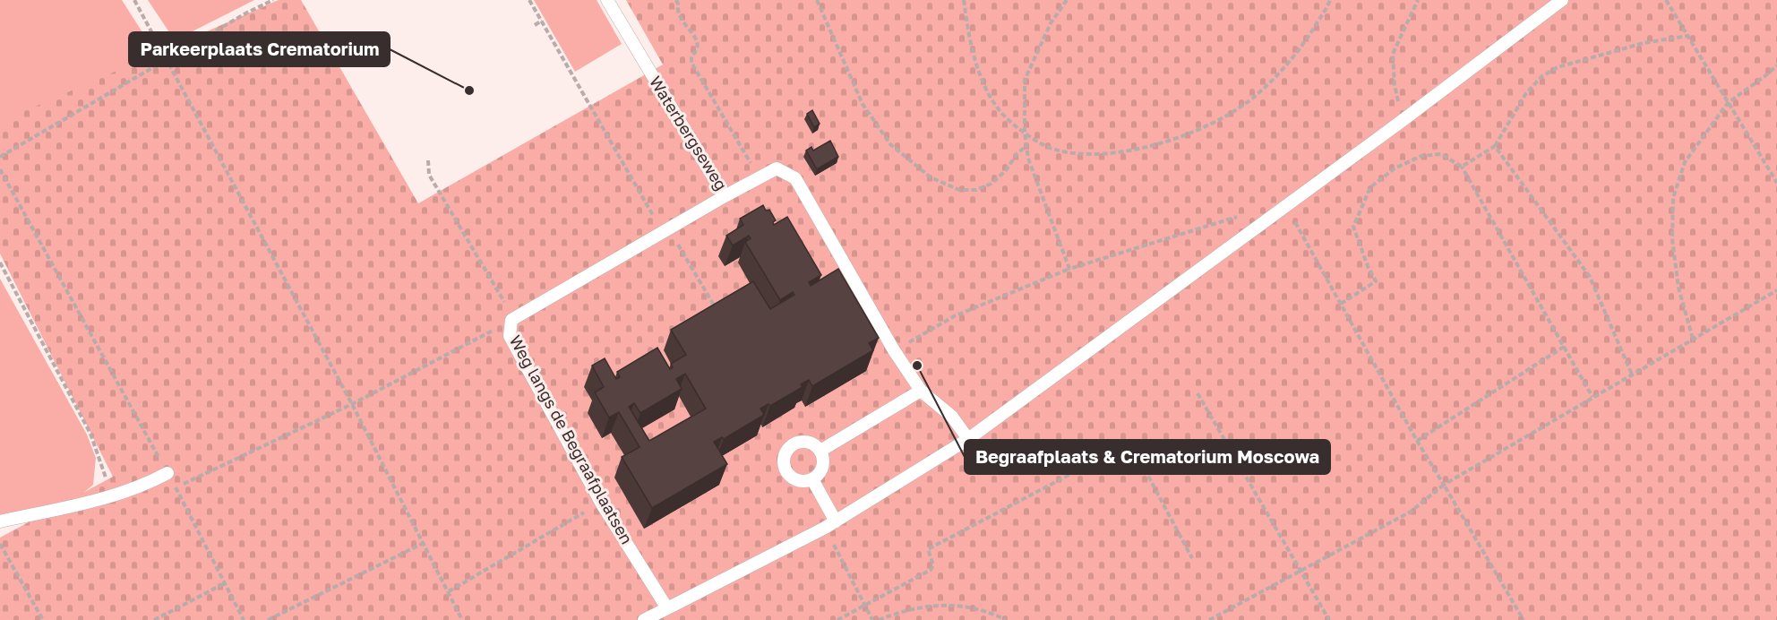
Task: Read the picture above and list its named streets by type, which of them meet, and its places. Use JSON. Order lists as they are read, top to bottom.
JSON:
{
  "streets": {
    "lane": ["Waterbergseweg", "Weg langs de Begraafplaatsen"]
  },
  "crossings": [
    ["Waterbergseweg", "Weg langs de Begraafplaatsen"]
  ],
  "places": ["Parkeerplaats Crematorium", "Begraafplaats & Crematorium Moscowa"]
}
